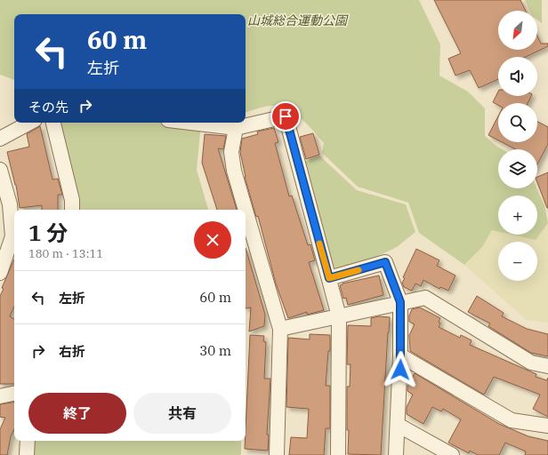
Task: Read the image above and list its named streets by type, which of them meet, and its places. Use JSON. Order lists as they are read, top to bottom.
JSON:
{
  "parks": ["山城総合運動公園"],
  "north": "bottom left",
  "page": {
    "map_buttons": ["+", "−"],
    "turn": ["60 m", "左折"],
    "then": "その先",
    "heading": ["1 分", "180 m · 13:11"],
    "list": [
      {
        "name": "左折",
        "value": "60 m"
      },
      {
        "name": "右折",
        "value": "30 m"
      }
    ],
    "buttons": ["終了", "共有"]
  }
}
